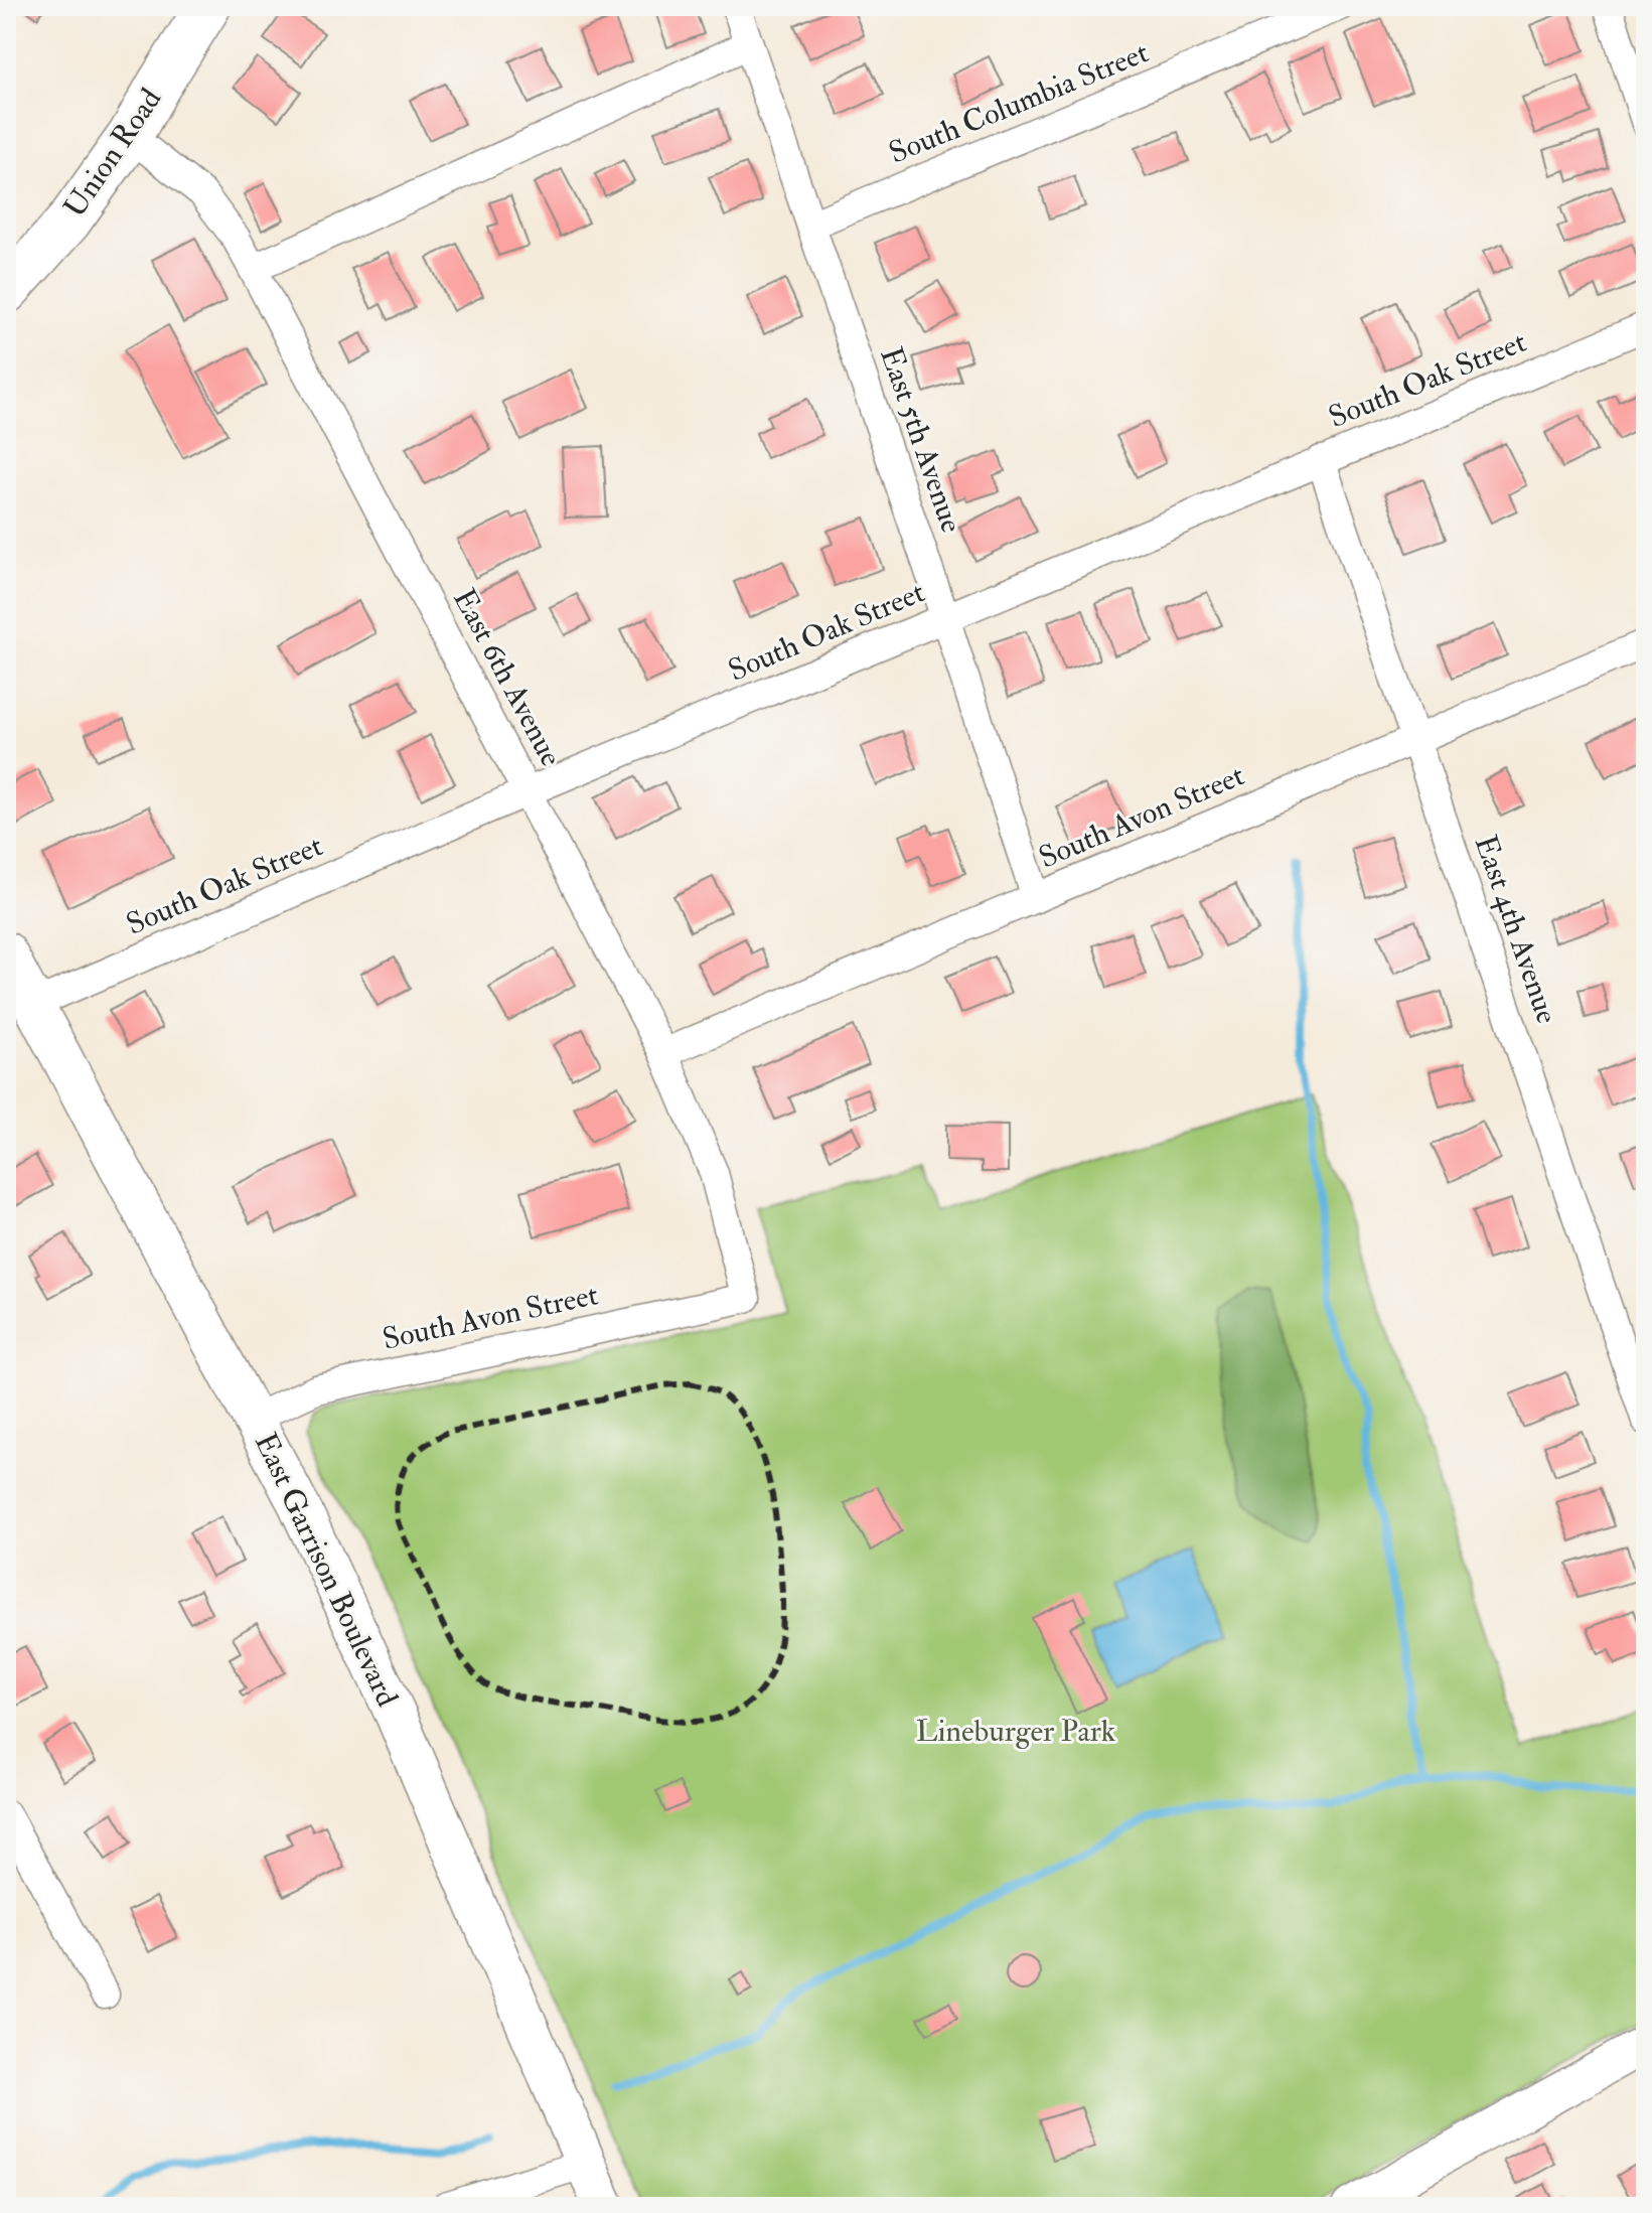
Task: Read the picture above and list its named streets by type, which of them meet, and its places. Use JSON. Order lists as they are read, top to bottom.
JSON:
{
  "streets": {
    "main road": ["Union Road", "East Garrison Boulevard"],
    "street": [
      "South Columbia Street",
      "South Oak Street",
      "East 5th Avenue",
      "East 6th Avenue",
      "South Avon Street",
      "East 4th Avenue"
    ]
  },
  "crossings": [
    ["South Columbia Street", "East 5th Avenue"],
    ["Union Road", "East 6th Avenue"],
    ["South Oak Street", "East 5th Avenue"],
    ["South Oak Street", "East 6th Avenue"],
    ["South Oak Street", "East 4th Avenue"],
    ["South Oak Street", "East Garrison Boulevard"],
    ["East 5th Avenue", "South Avon Street"],
    ["East 6th Avenue", "South Avon Street"],
    ["South Avon Street", "East 4th Avenue"],
    ["South Avon Street", "East Garrison Boulevard"]
  ],
  "parks": ["Lineburger Park"]
}
